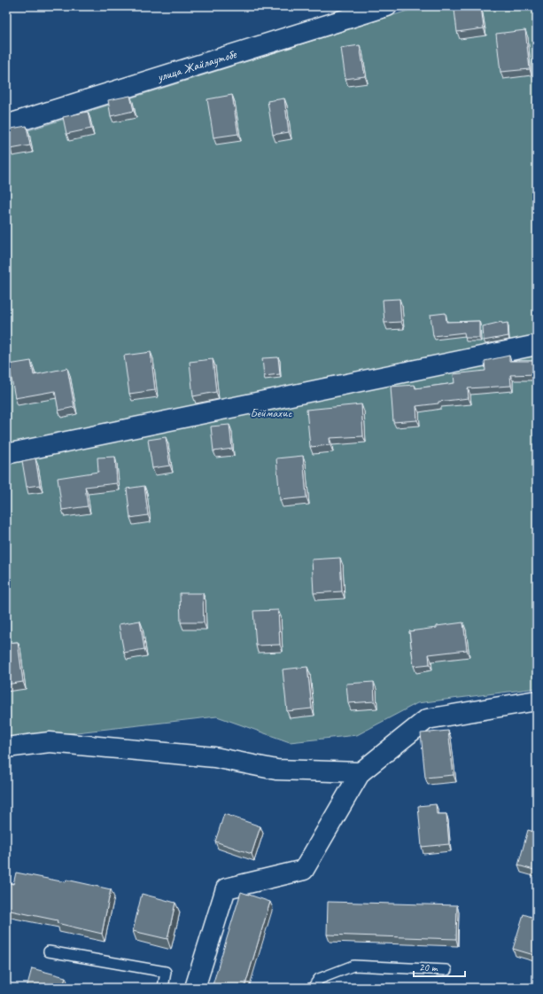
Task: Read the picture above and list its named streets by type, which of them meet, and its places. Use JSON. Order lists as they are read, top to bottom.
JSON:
{
  "streets": {
    "street": ["улица Жайлаутобе"]
  },
  "parks": ["Беймахис"],
  "scale_bar": "20 m"
}
